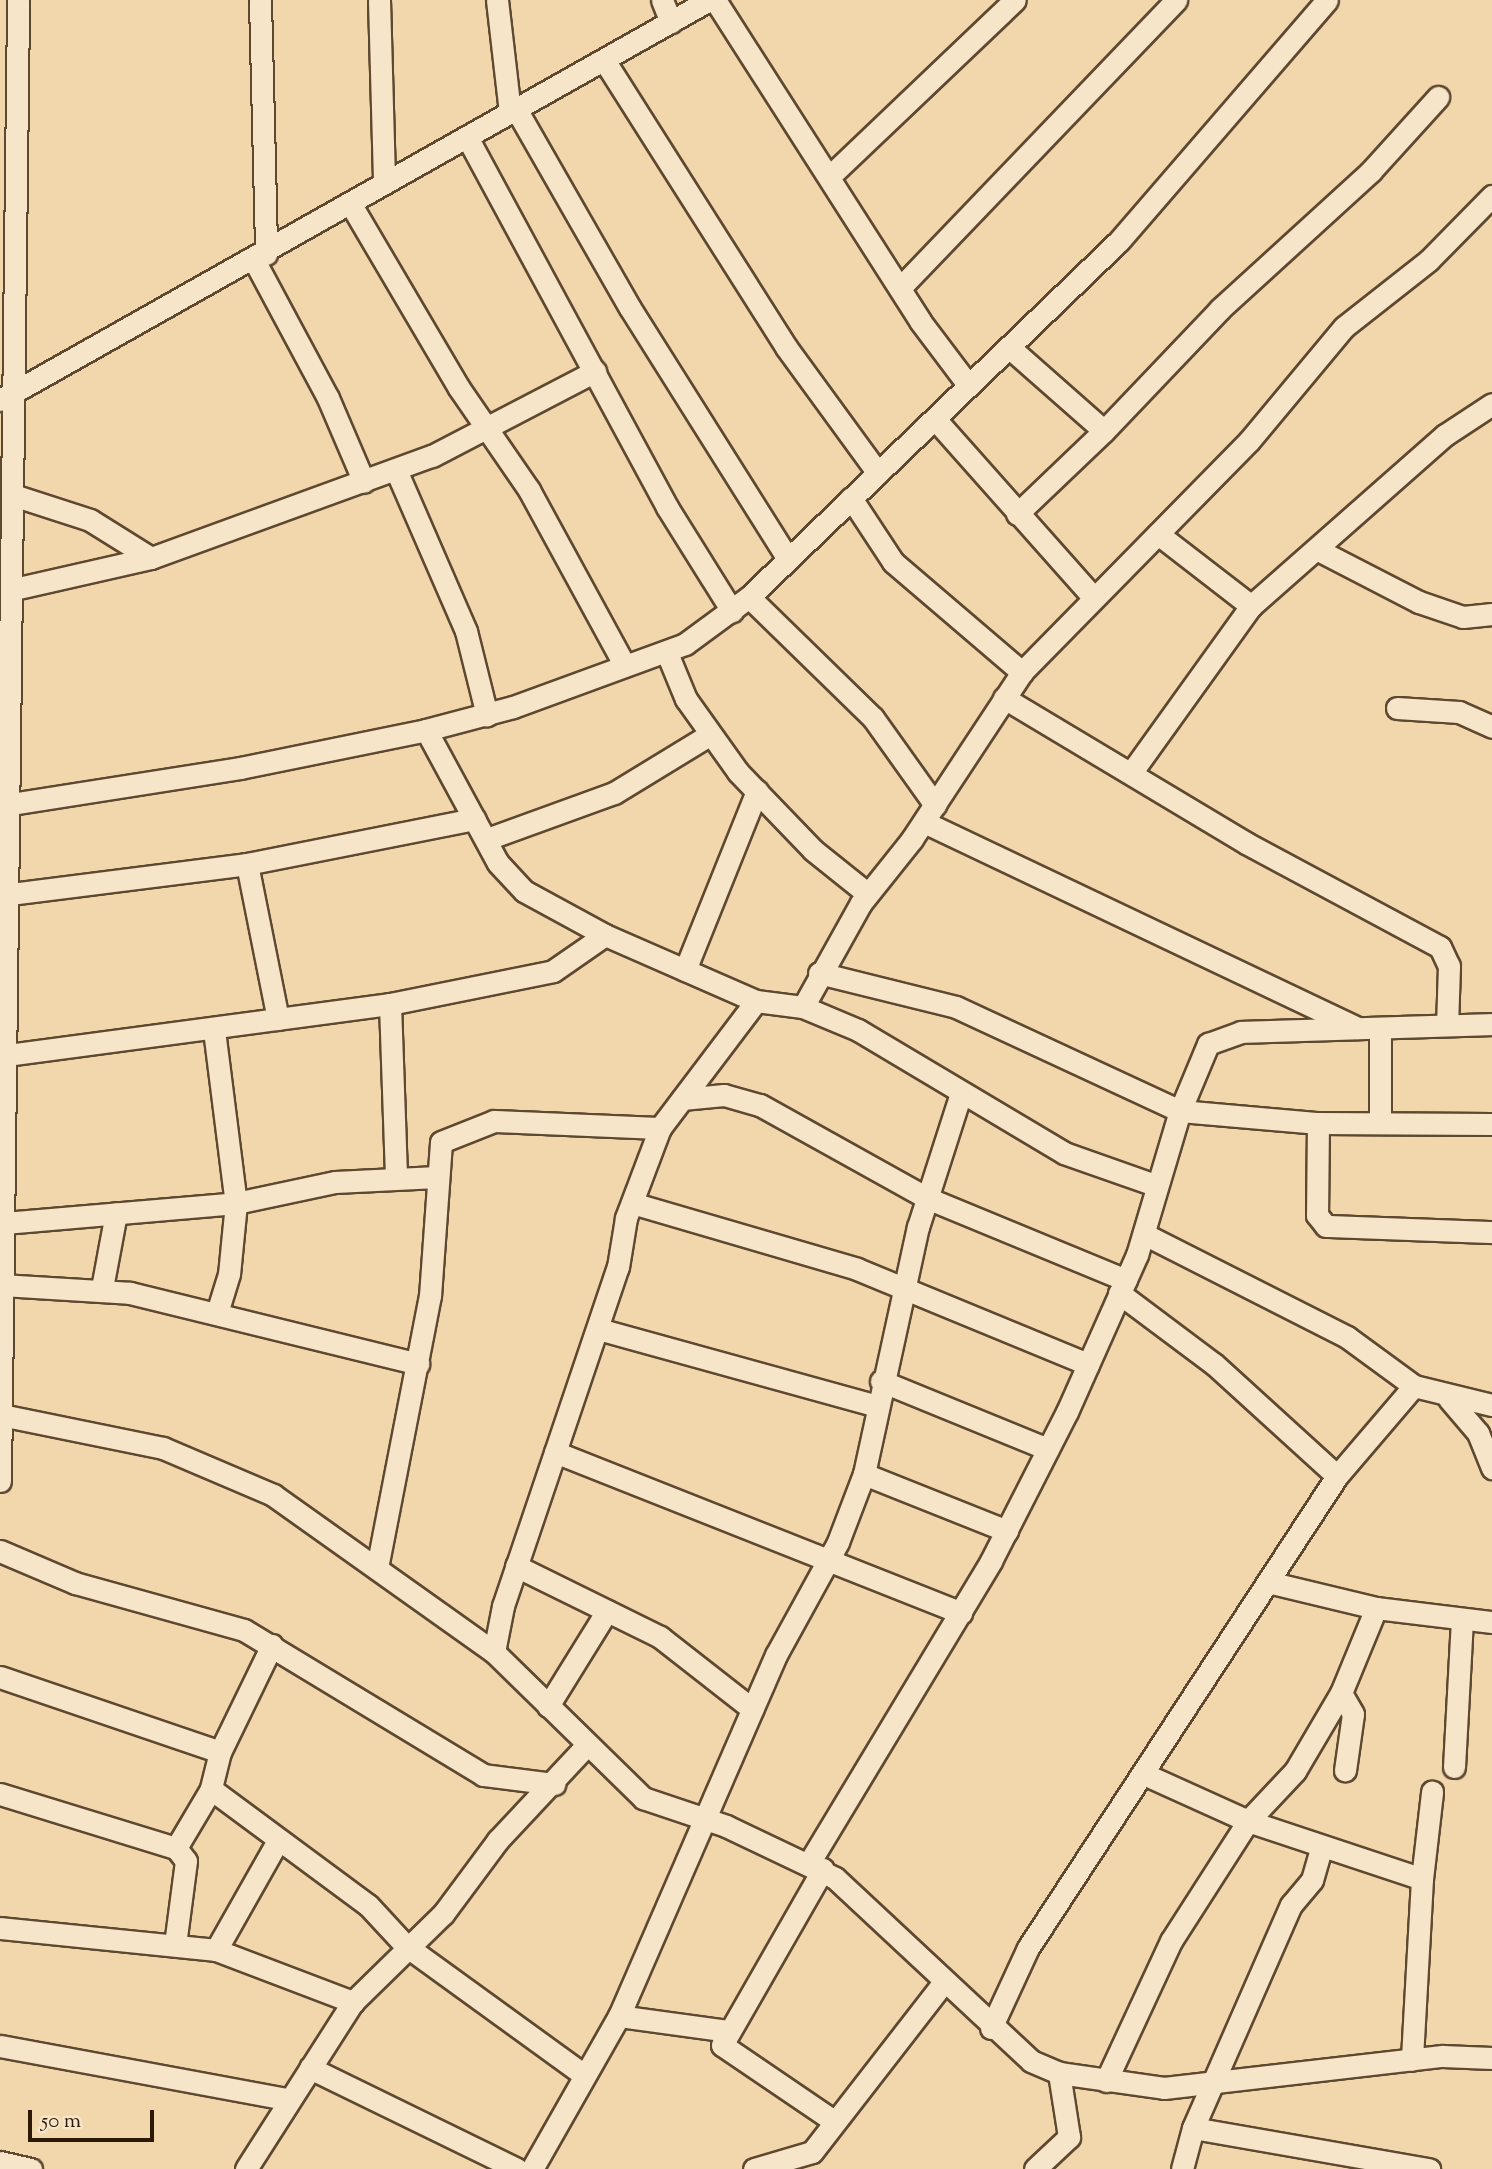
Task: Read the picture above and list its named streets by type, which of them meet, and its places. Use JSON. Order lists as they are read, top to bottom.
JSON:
{
  "scale_bar": "50 m"
}
